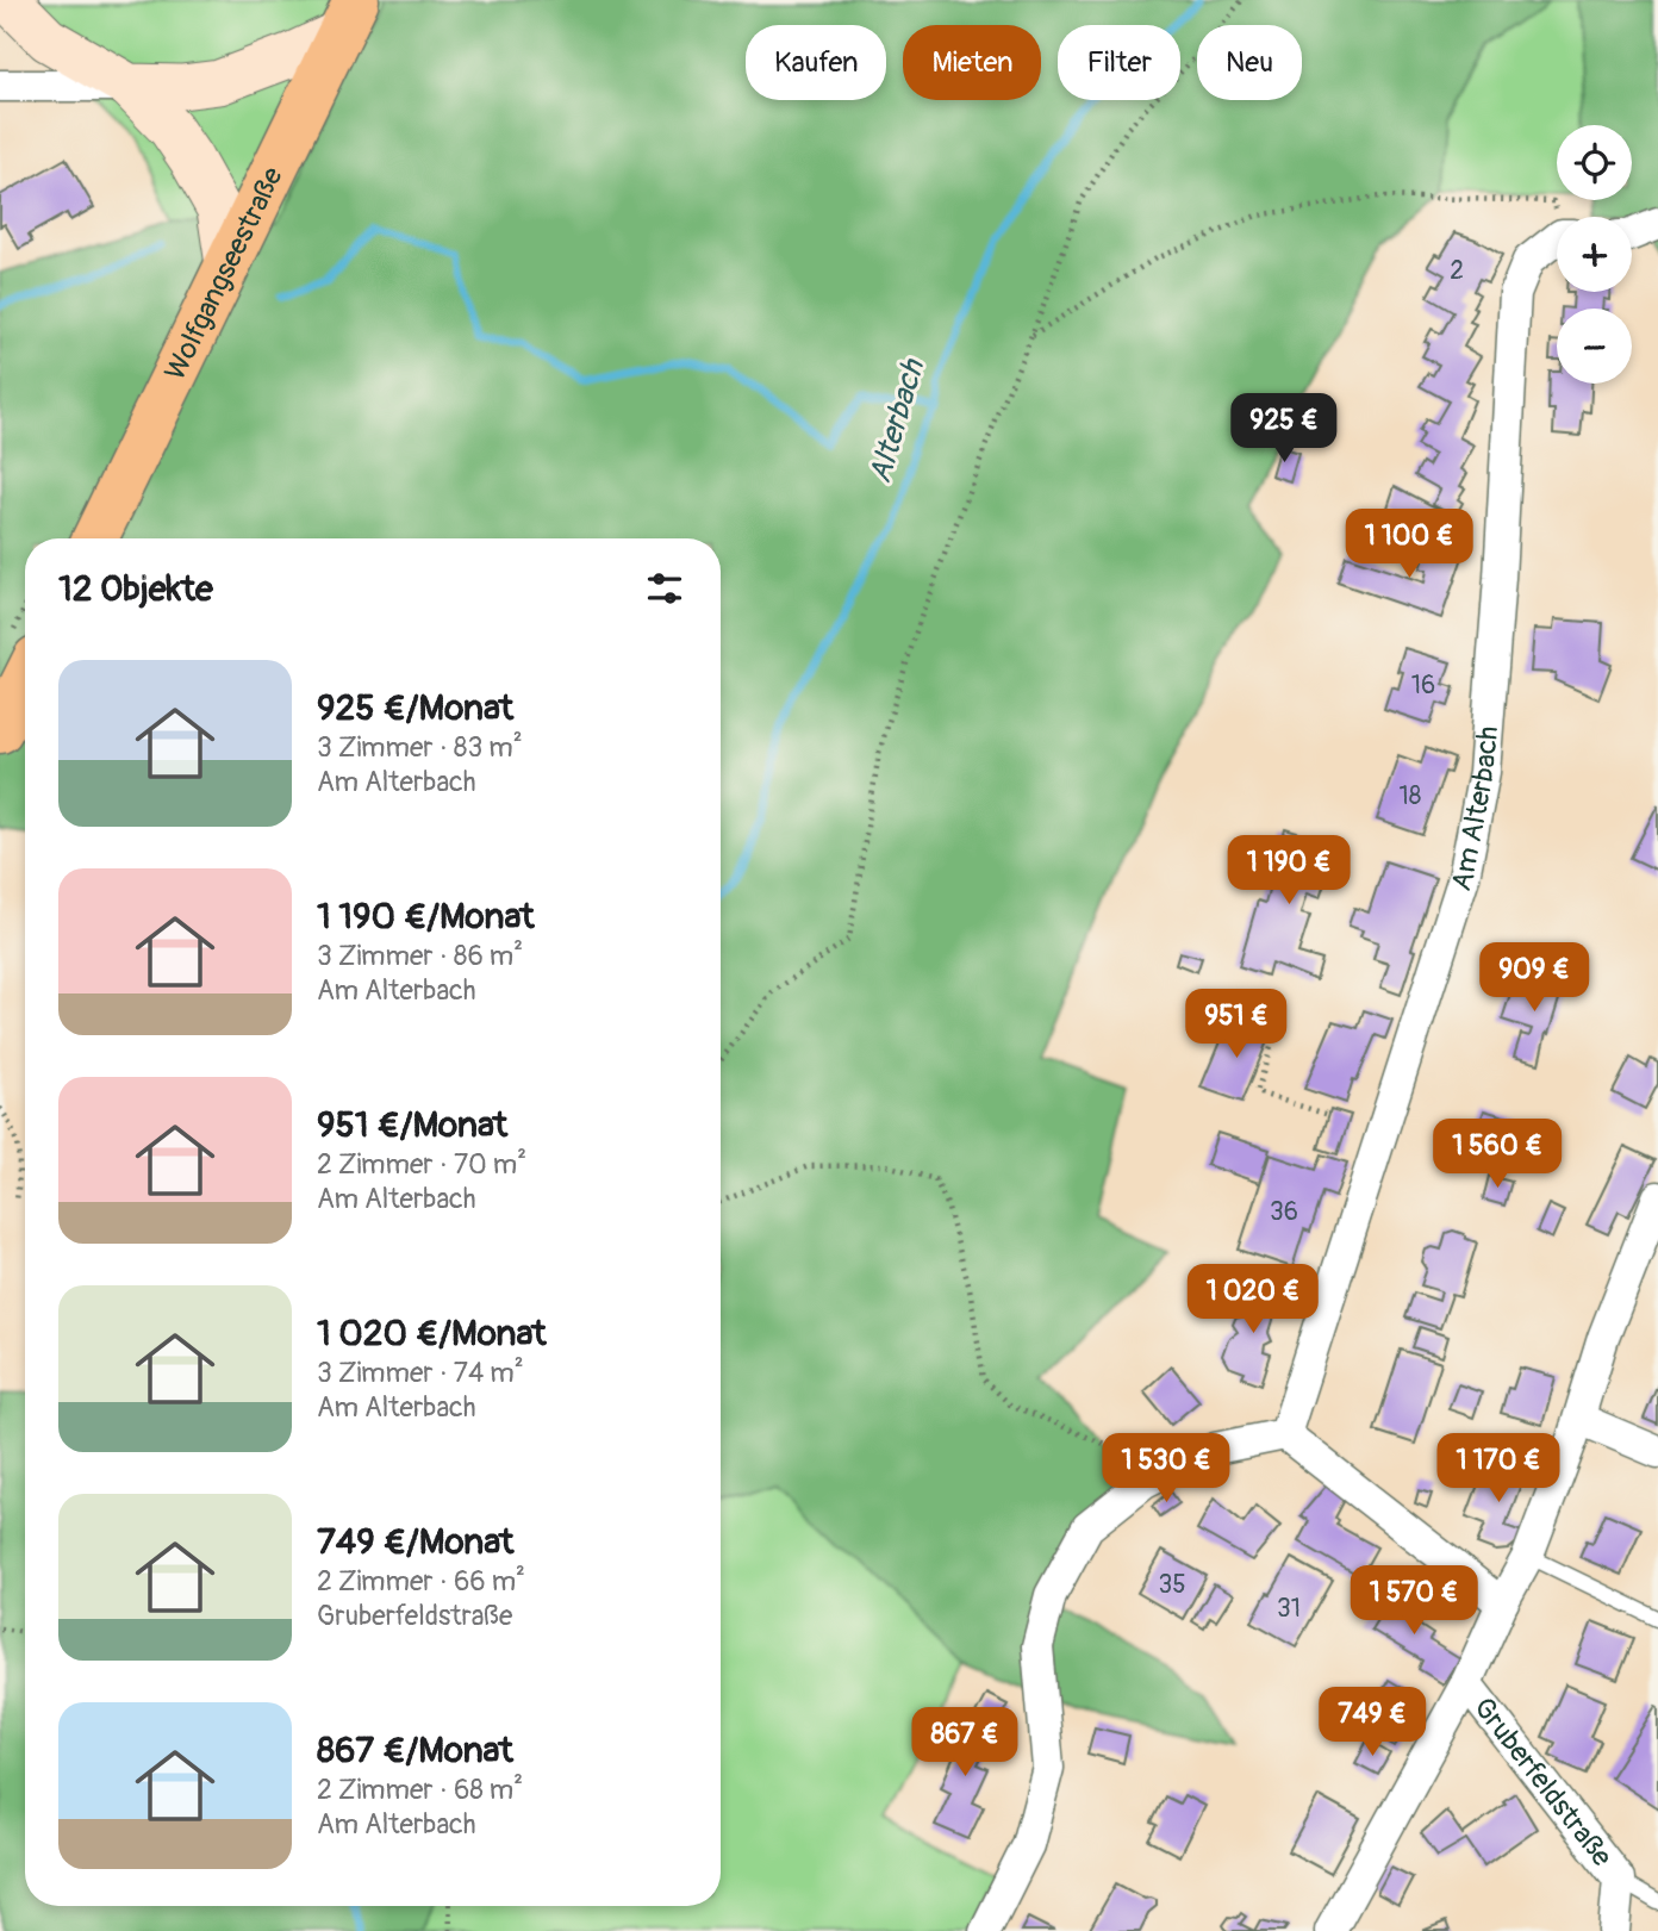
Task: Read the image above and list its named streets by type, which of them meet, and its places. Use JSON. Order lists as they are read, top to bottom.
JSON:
{
  "streets": {
    "main road": ["Wolfgangseestraße"],
    "street": ["Am Alterbach", "Gruberfeldstraße"]
  },
  "water": ["Alterbach"],
  "house_numbers": [
    "2",
    "16",
    "18",
    "36",
    "35",
    "31"
  ],
  "page": {
    "chip": [
      "Kaufen",
      "Mieten",
      "Filter",
      "Neu"
    ],
    "map_buttons": ["+", "−"],
    "price": [
      "925 €",
      "1 100 €",
      "1 190 €",
      "909 €",
      "951 €",
      "1 560 €",
      "1 020 €",
      "1 530 €",
      "1 170 €",
      "1 570 €",
      "749 €",
      "867 €"
    ],
    "heading": "12 Objekte",
    "list": [
      {
        "name": "925 €/Monat",
        "note": "3 Zimmer · 83 m² · Am Alterbach"
      },
      {
        "name": "1 190 €/Monat",
        "note": "3 Zimmer · 86 m² · Am Alterbach"
      },
      {
        "name": "951 €/Monat",
        "note": "2 Zimmer · 70 m² · Am Alterbach"
      },
      {
        "name": "1 020 €/Monat",
        "note": "3 Zimmer · 74 m² · Am Alterbach"
      },
      {
        "name": "749 €/Monat",
        "note": "2 Zimmer · 66 m² · Gruberfeldstraße"
      },
      {
        "name": "867 €/Monat",
        "note": "2 Zimmer · 68 m² · Am Alterbach"
      }
    ]
  }
}
